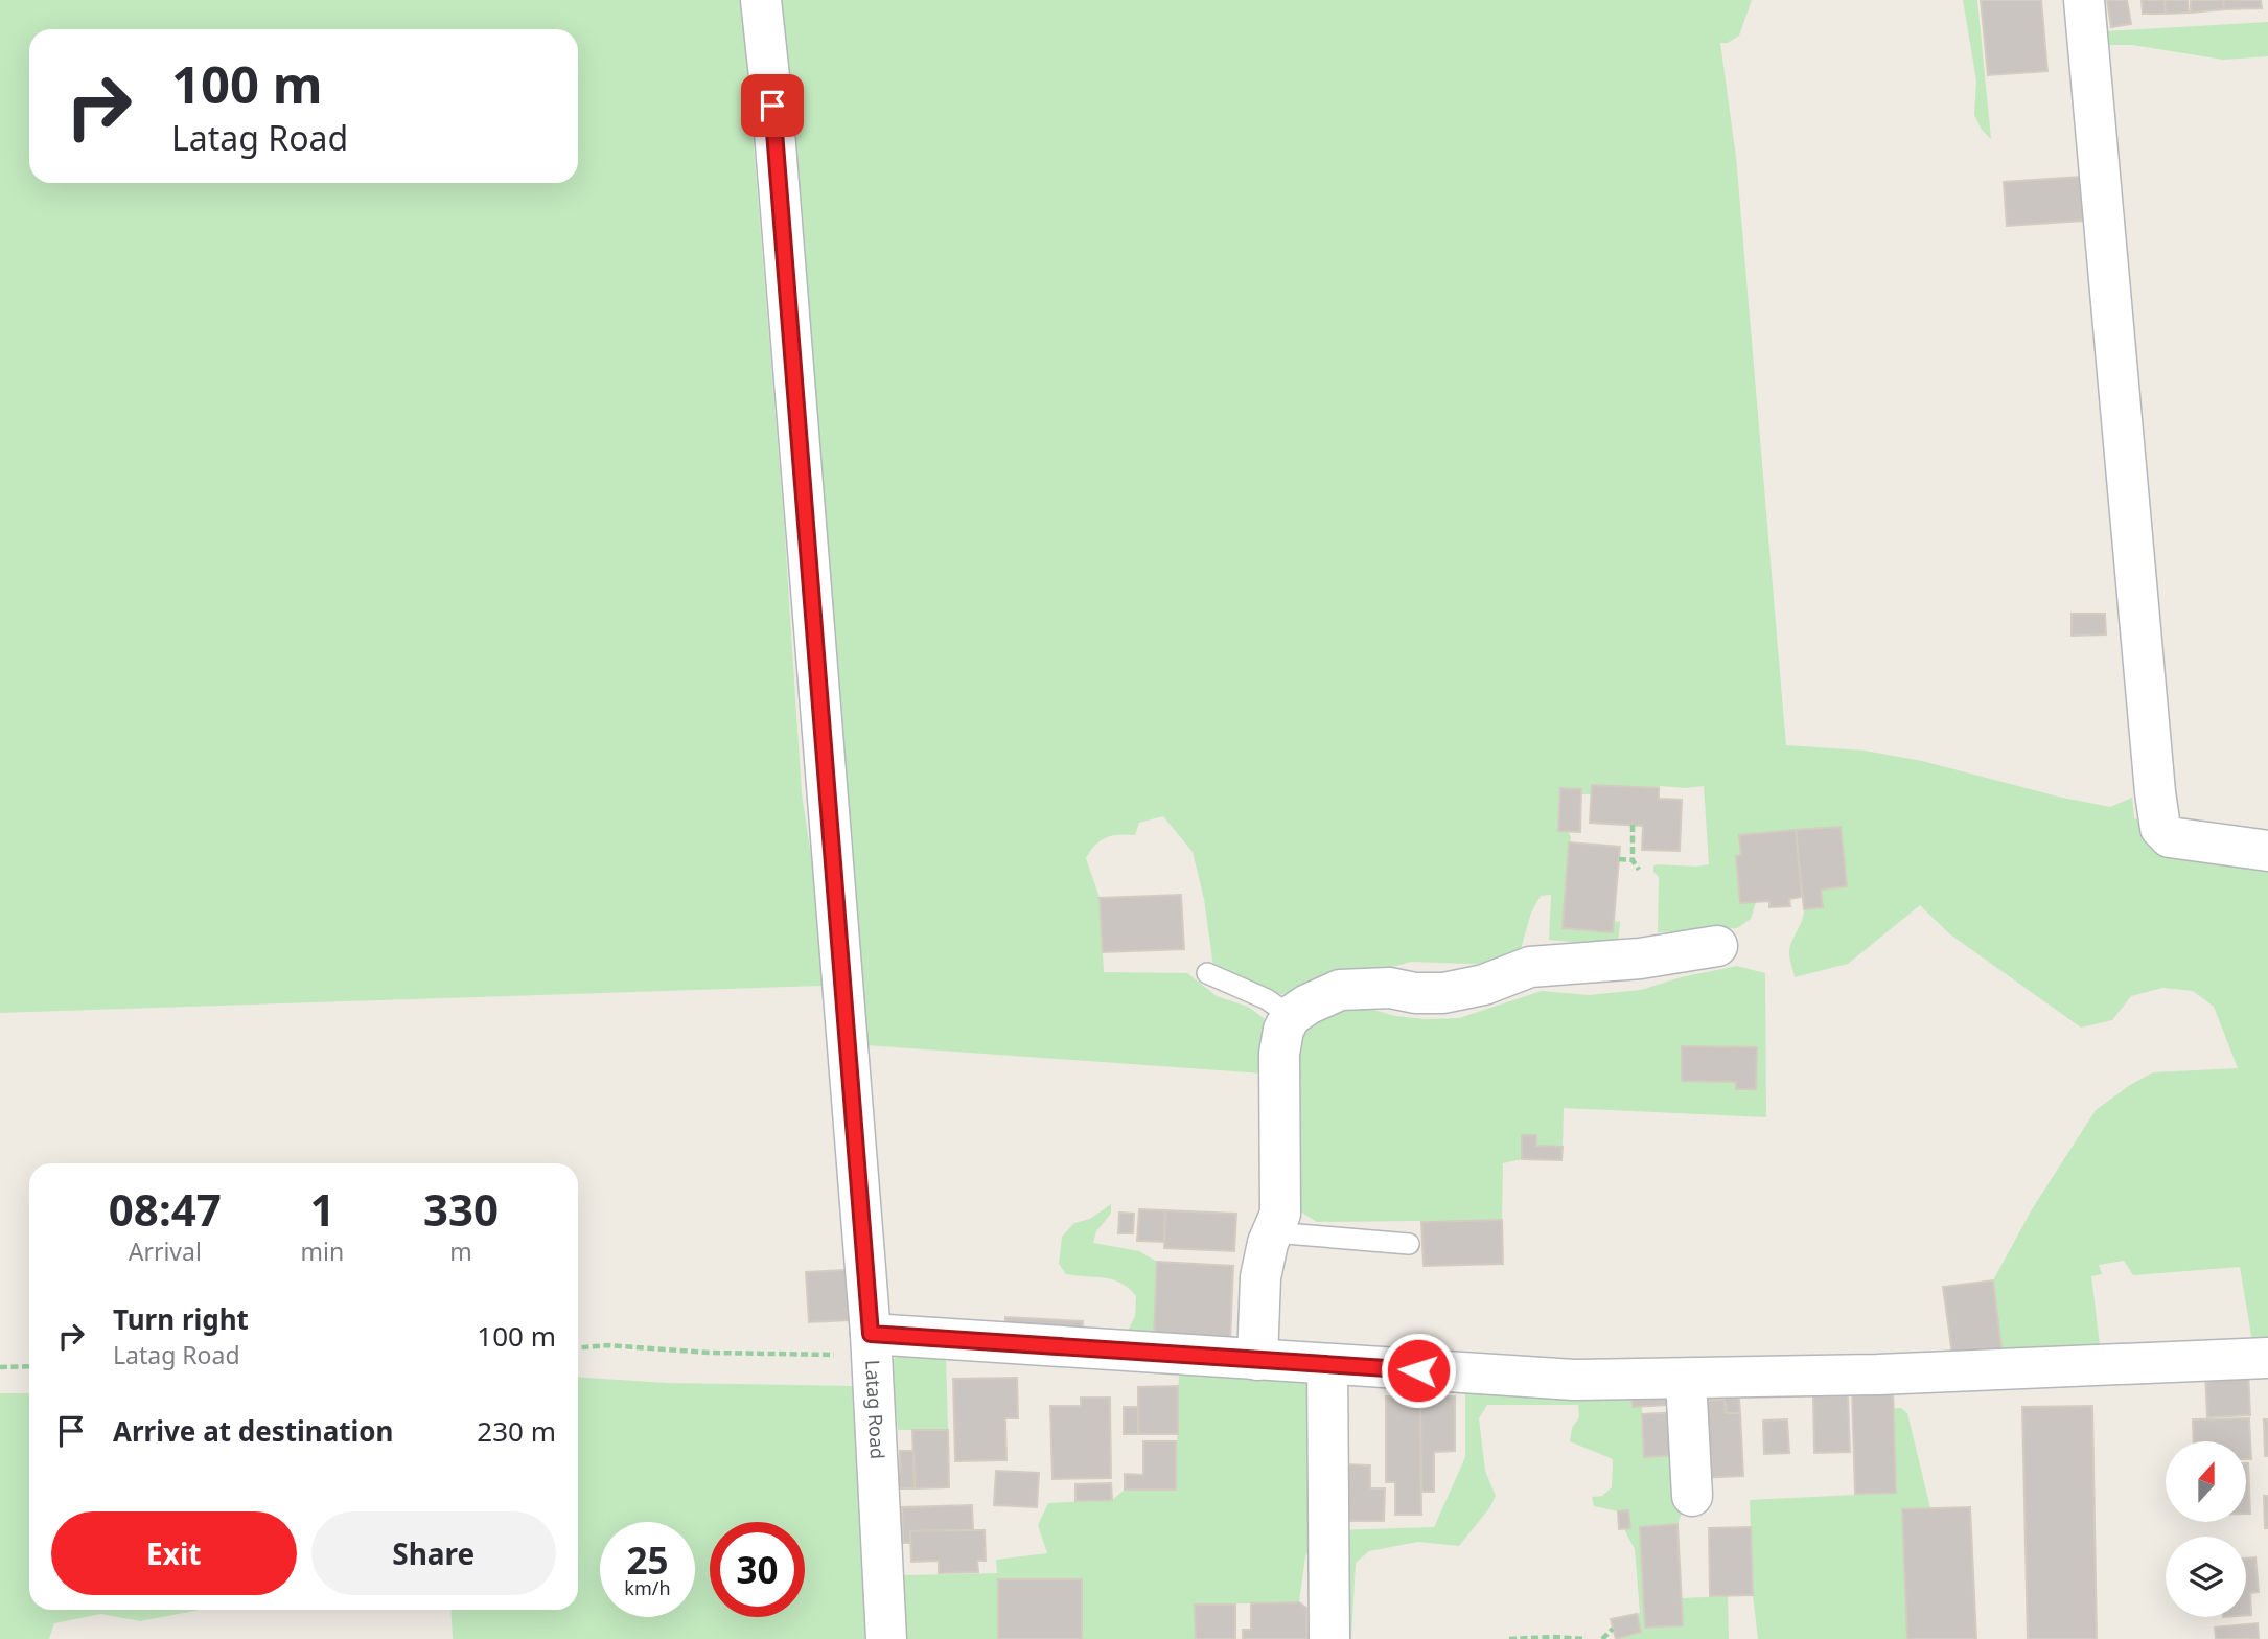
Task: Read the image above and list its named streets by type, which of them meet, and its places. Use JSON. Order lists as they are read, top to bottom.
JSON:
{
  "streets": {
    "street": ["Latag Road"]
  },
  "north": "top",
  "page": {
    "turn": ["100 m", "Latag Road"],
    "eta": [
      "08:47",
      "Arrival",
      "1",
      "min",
      "330",
      "m"
    ],
    "list": [
      {
        "name": "Turn right",
        "note": "Latag Road",
        "value": "100 m"
      },
      {
        "name": "Arrive at destination",
        "value": "230 m"
      }
    ],
    "buttons": ["Exit", "Share"],
    "speed": "25 km/h",
    "limit": "30"
  }
}
